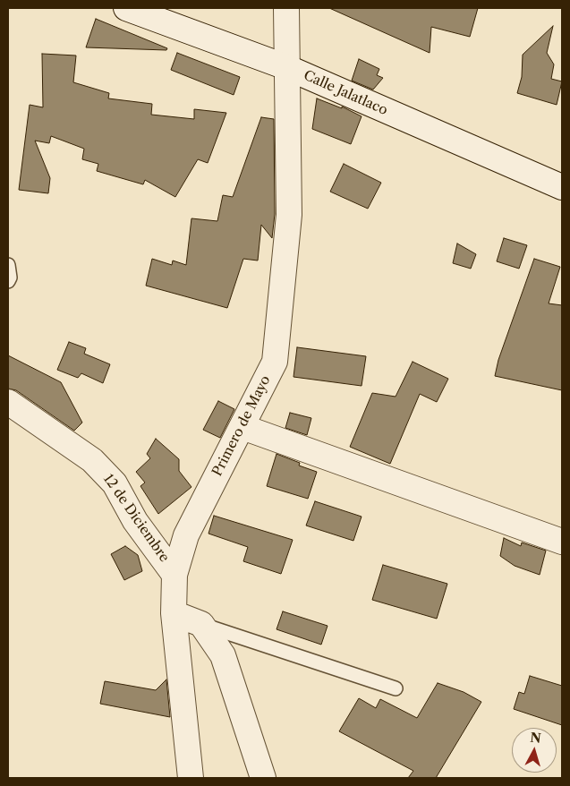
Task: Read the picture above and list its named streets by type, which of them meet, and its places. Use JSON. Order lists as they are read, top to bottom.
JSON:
{
  "streets": {
    "street": ["Calle Jalatlaco", "Primero de Mayo", "12 de Diciembre"]
  },
  "crossings": [
    ["Calle Jalatlaco", "Primero de Mayo"],
    ["Primero de Mayo", "12 de Diciembre"]
  ],
  "north": "top"
}
